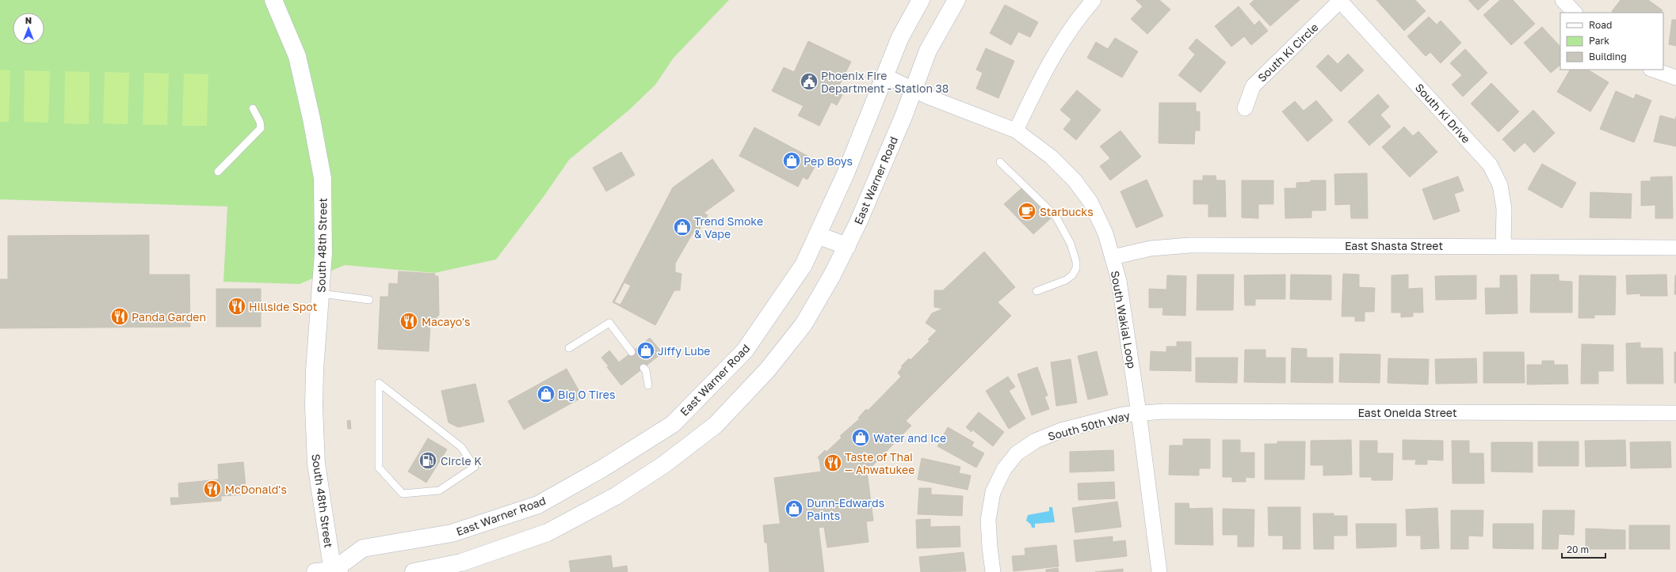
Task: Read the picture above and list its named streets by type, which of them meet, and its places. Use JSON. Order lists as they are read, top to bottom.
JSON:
{
  "streets": {
    "main road": ["East Warner Road", "South 48th Street"],
    "street": [
      "South Ki Circle",
      "South Ki Drive",
      "East Shasta Street",
      "South Wakial Loop",
      "East Oneida Street",
      "South 50th Way"
    ]
  },
  "crossings": [
    ["South Ki Circle", "South Ki Drive"],
    ["South Ki Drive", "East Shasta Street"],
    ["East Warner Road", "South 48th Street"],
    ["East Warner Road", "South Wakial Loop"],
    ["East Shasta Street", "South Wakial Loop"],
    ["South Wakial Loop", "East Oneida Street"],
    ["South Wakial Loop", "South 50th Way"],
    ["East Oneida Street", "South 50th Way"]
  ],
  "places": {
    "public building": ["Phoenix Fire Department - Station 38"],
    "shop": [
      "Pep Boys",
      "Trend Smoke & Vape",
      "Jiffy Lube",
      "Big O Tires",
      "Water and Ice",
      "Dunn-Edwards Paints"
    ],
    "cafe": ["Starbucks"],
    "restaurant": [
      "Hillside Spot",
      "Panda Garden",
      "Macayo's",
      "Taste of Thai — Ahwatukee",
      "McDonald's"
    ],
    "fuel station": ["Circle K"]
  },
  "legend": ["Road", "Park", "Building"],
  "scale_bar": "20 m",
  "north": "top"
}
